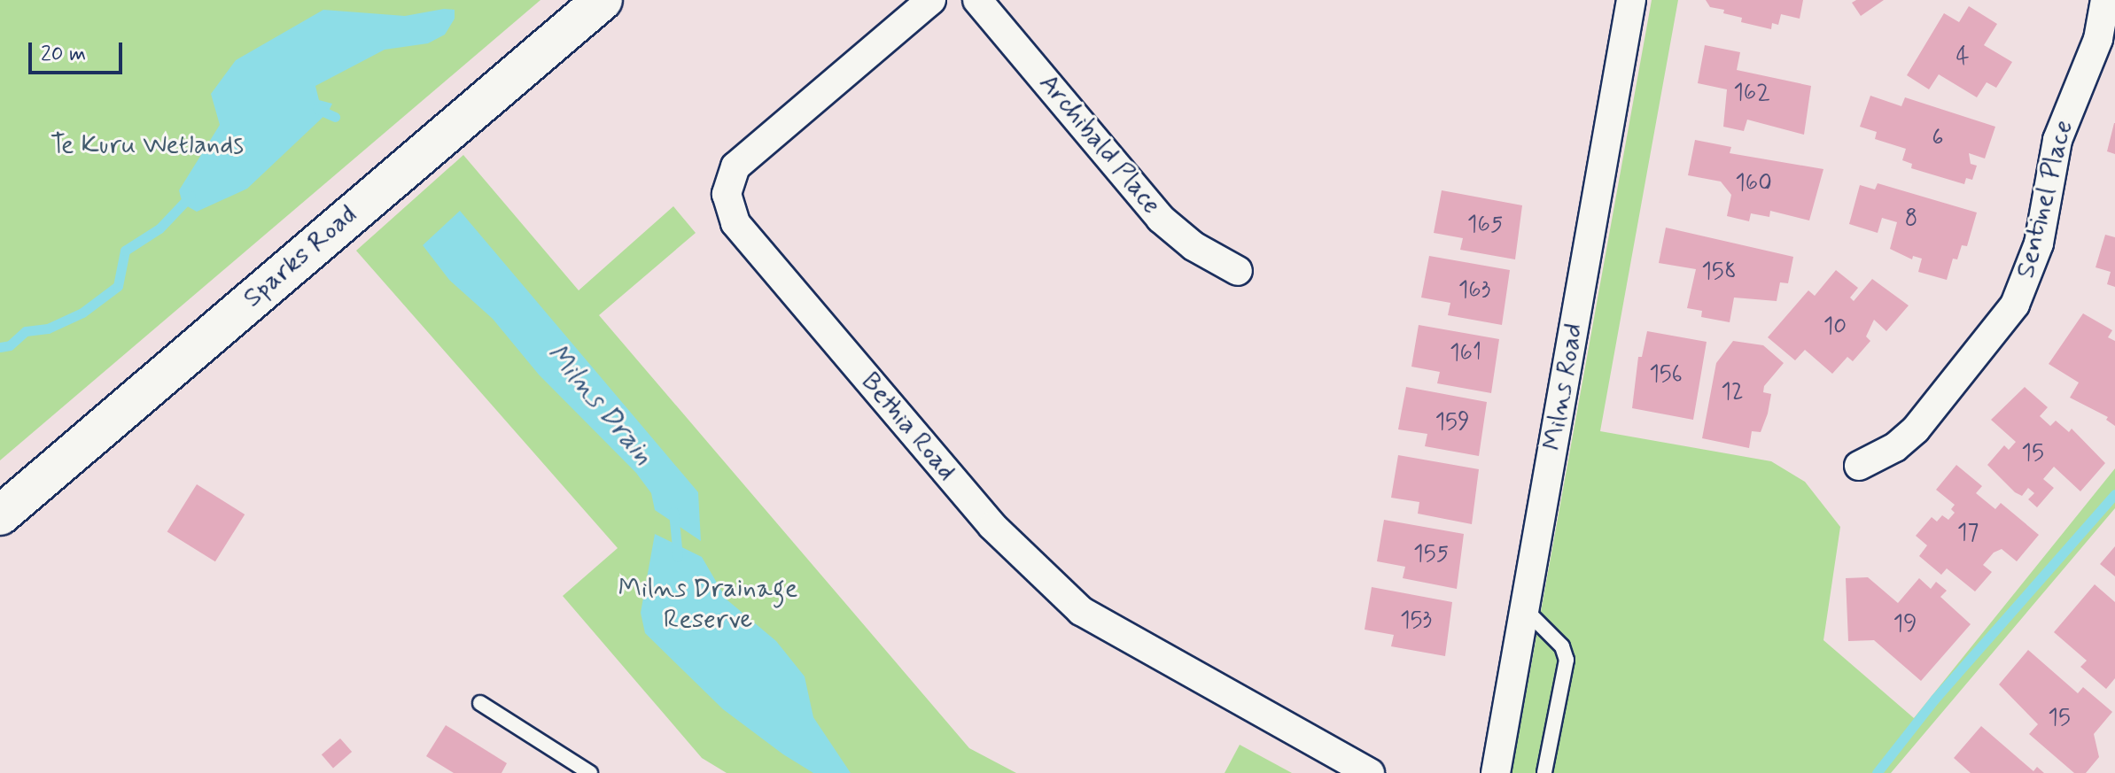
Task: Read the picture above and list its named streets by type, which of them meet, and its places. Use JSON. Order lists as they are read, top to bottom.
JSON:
{
  "streets": {
    "main road": ["Sparks Road"],
    "street": [
      "Archibald Place",
      "Sentinel Place",
      "Milns Road",
      "Bethia Road"
    ]
  },
  "water": ["Milns Drain"],
  "parks": ["Te Kuru Wetlands", "Milns Drainage Reserve"],
  "house_numbers": [
    "4",
    "162",
    "6",
    "160",
    "8",
    "165",
    "158",
    "163",
    "10",
    "161",
    "156",
    "12",
    "159",
    "15",
    "17",
    "155",
    "153",
    "19",
    "15"
  ],
  "scale_bar": "20 m"
}
